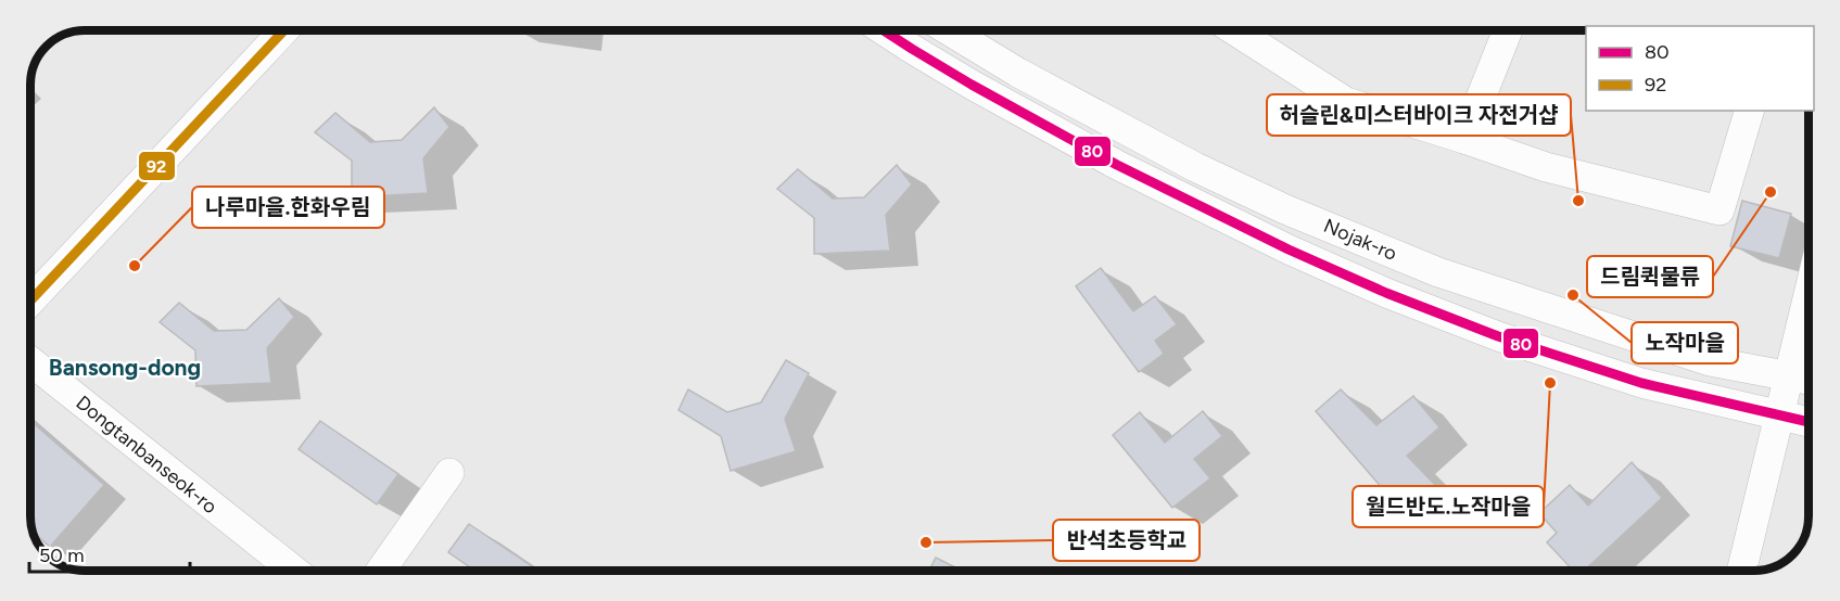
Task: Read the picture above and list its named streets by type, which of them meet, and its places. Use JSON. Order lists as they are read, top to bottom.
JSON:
{
  "streets": {
    "street": ["Nojak-ro", "Dongtanbanseok-ro"]
  },
  "districts": ["Bansong-dong"],
  "places": [
    "드림퀵물류",
    "허슬린&미스터바이크 자전거샵",
    "나루마을.한화우림",
    "노작마을",
    "월드반도.노작마을",
    "반석초등학교"
  ],
  "lines": ["transit line 80", "transit line 92"],
  "legend": ["80", "92"],
  "scale_bar": "50 m"
}
